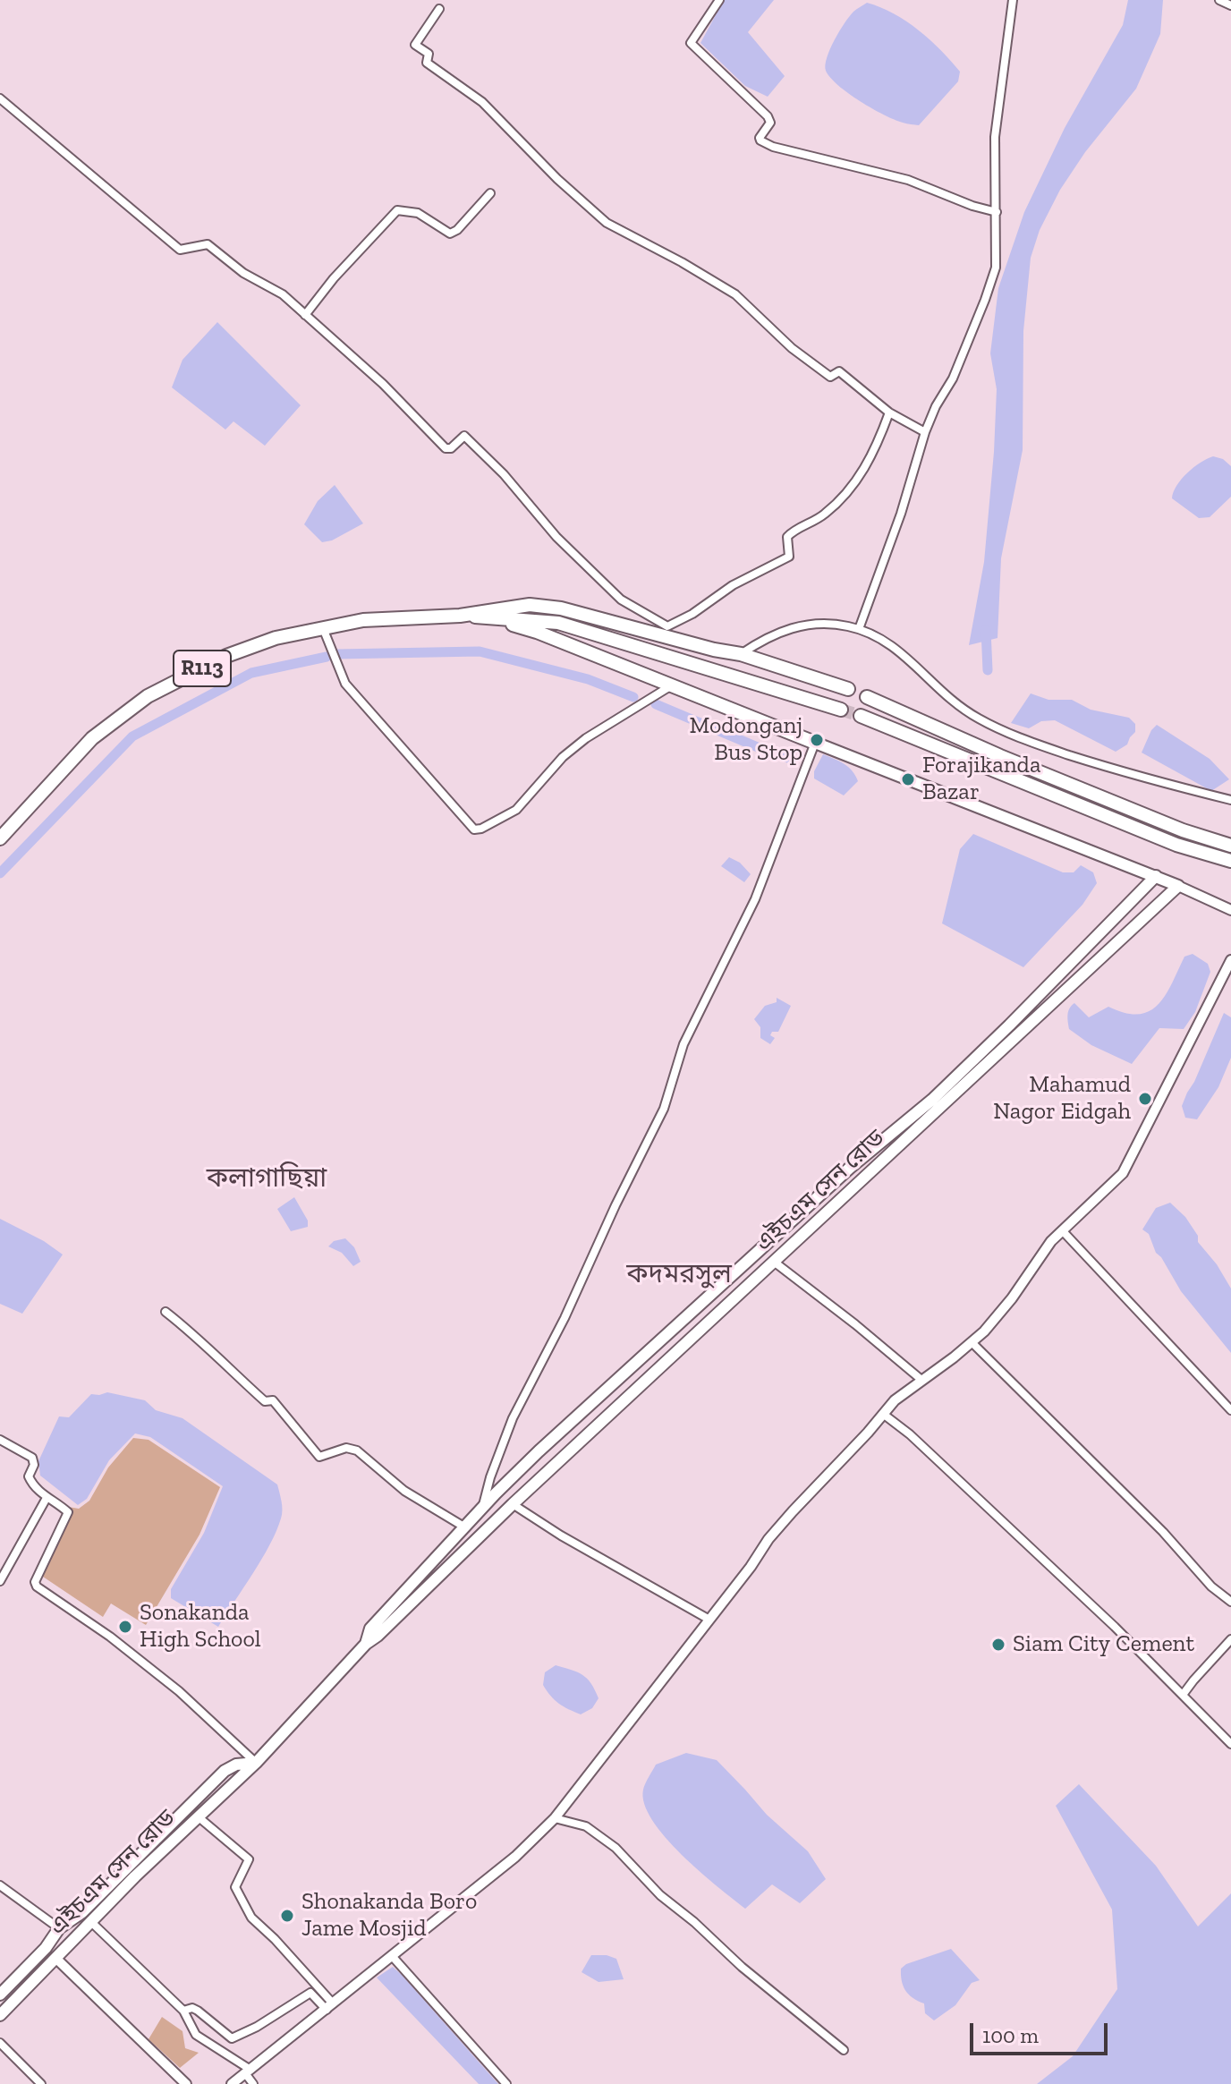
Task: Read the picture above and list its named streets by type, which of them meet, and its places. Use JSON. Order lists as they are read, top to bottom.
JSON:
{
  "streets": {
    "main road": ["R113", "এইচএম সেন রোড"]
  },
  "districts": ["কলাগাছিয়া", "কদমরসুল"],
  "places": [
    "Modonganj Bus Stop",
    "Forajikanda Bazar",
    "Mahamud Nagor Eidgah",
    "Sonakanda High School",
    "Siam City Cement",
    "Shonakanda Boro Jame Mosjid"
  ],
  "scale_bar": "100 m"
}
